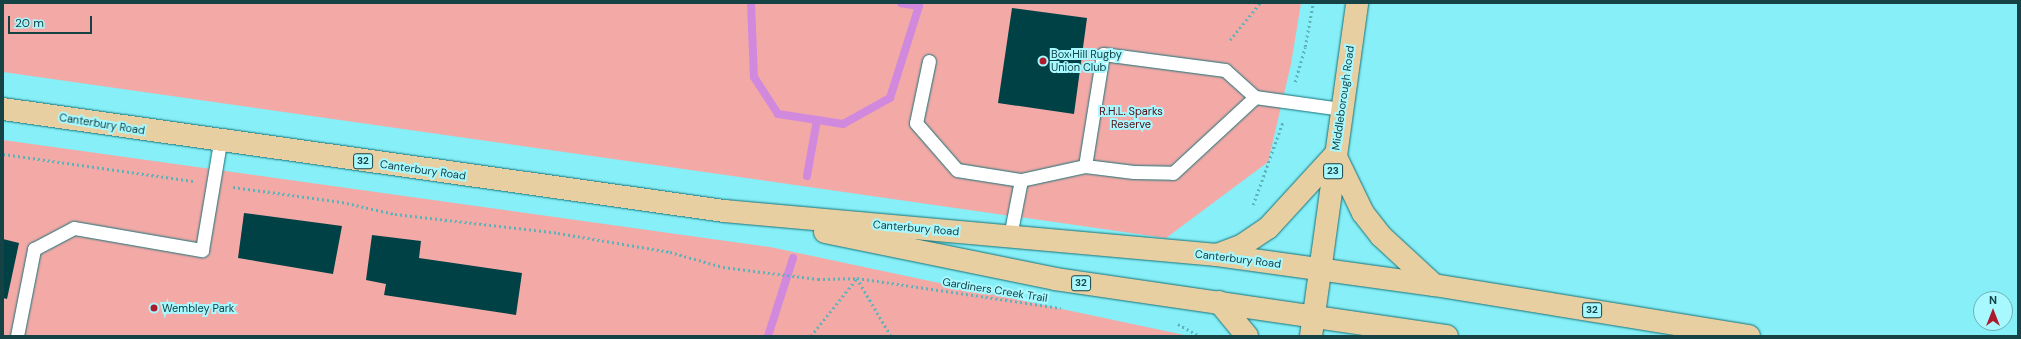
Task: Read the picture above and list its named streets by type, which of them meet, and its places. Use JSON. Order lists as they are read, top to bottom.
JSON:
{
  "streets": {
    "main road": [
      "Middleborough Road",
      "Canterbury Road",
      "32",
      "23"
    ],
    "path": ["Gardiners Creek Trail"]
  },
  "crossings": [
    ["Middleborough Road", "Canterbury Road"]
  ],
  "parks": ["R.H.L. Sparks Reserve"],
  "places": ["Box Hill Rugby Union Club", "Wembley Park"],
  "scale_bar": "20 m",
  "north": "top"
}
